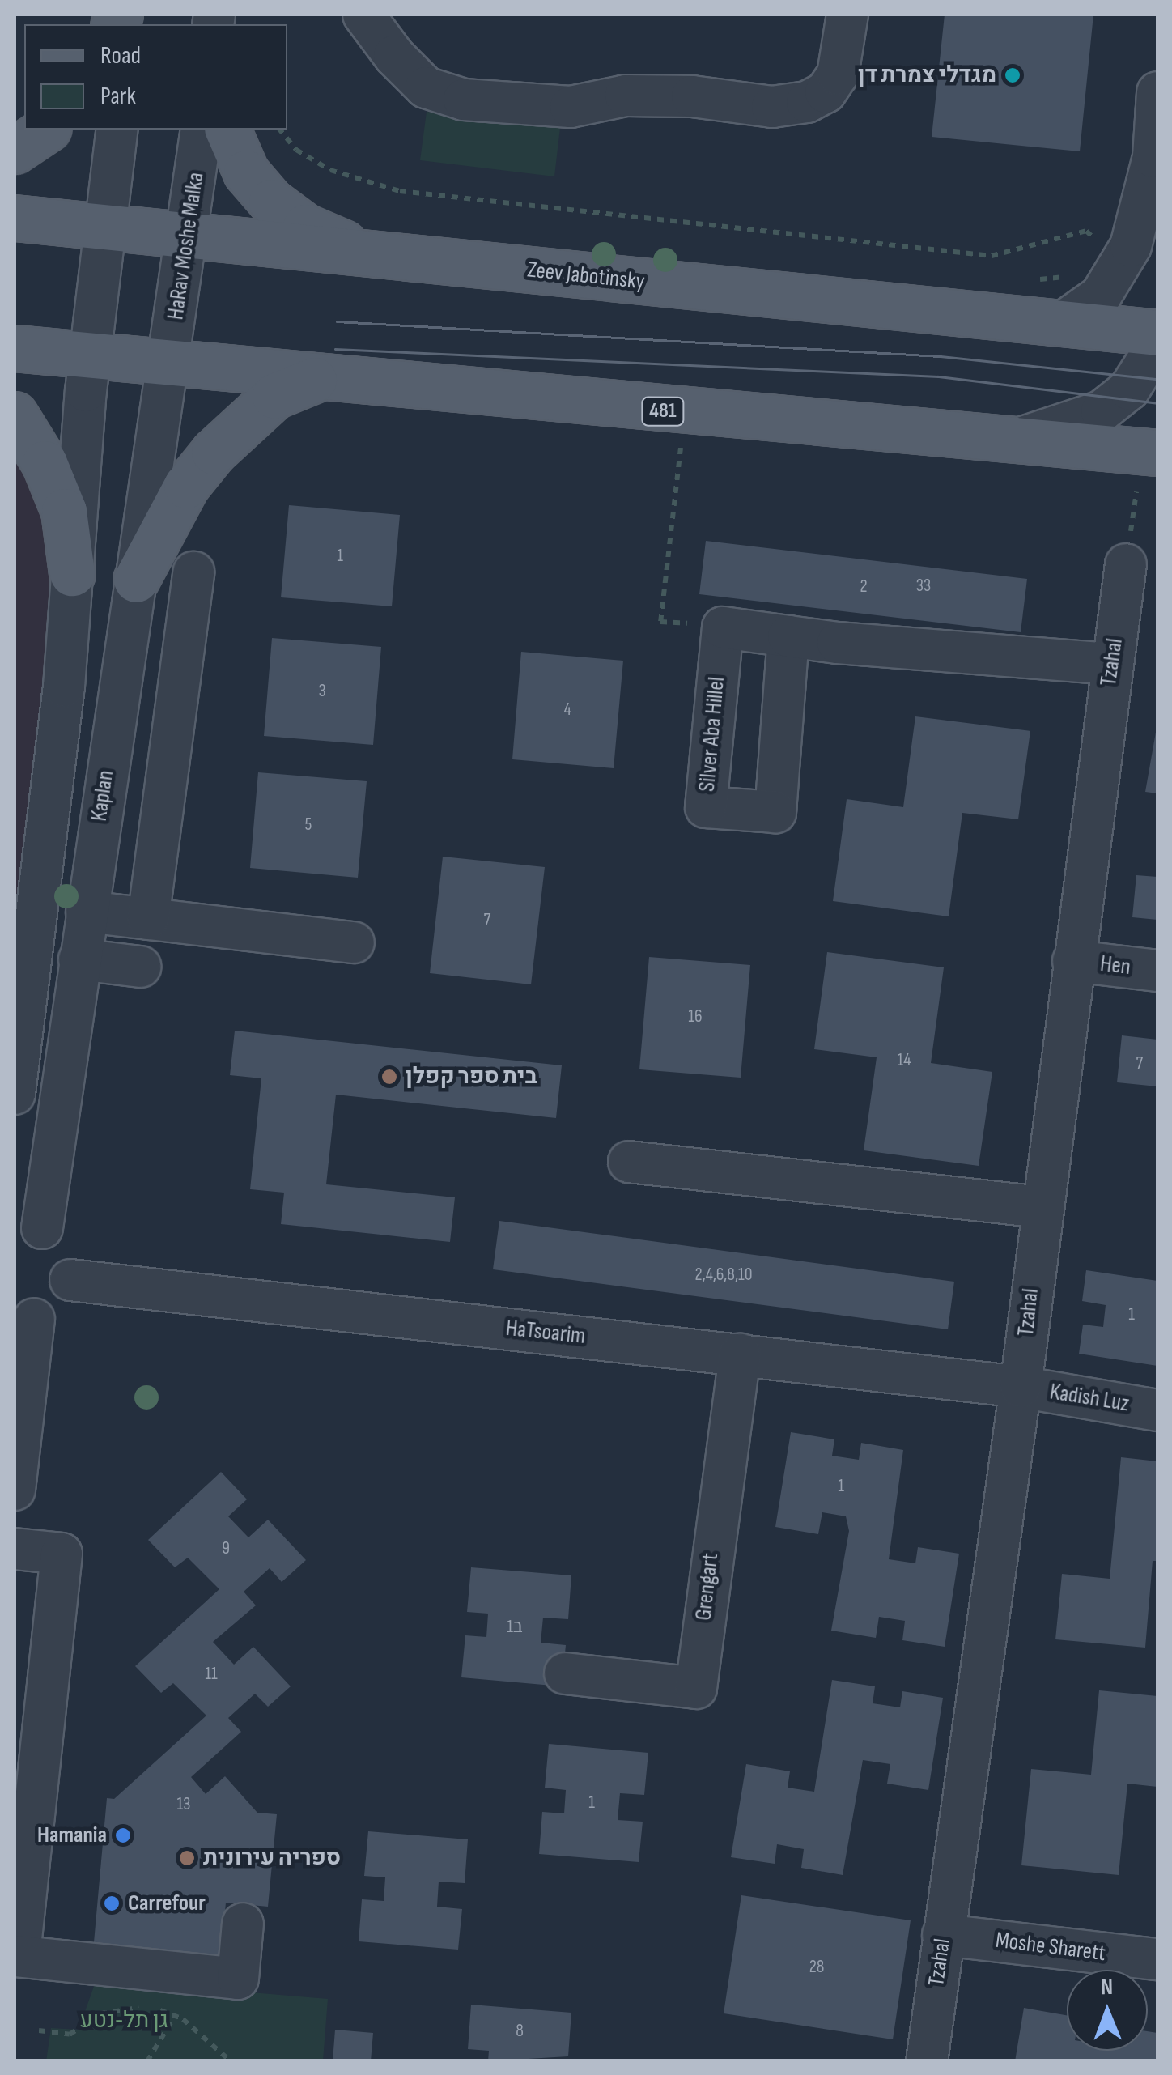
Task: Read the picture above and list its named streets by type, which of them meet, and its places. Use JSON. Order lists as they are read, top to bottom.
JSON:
{
  "streets": {
    "main road": ["Zeev Jabotinsky", "481"],
    "street": [
      "HaRav Moshe Malka",
      "Tzahal",
      "Silver Aba Hillel",
      "Kaplan",
      "Hen",
      "HaTsoarim",
      "Kadish Luz",
      "Grengart",
      "Moshe Sharett"
    ]
  },
  "crossings": [
    ["HaRav Moshe Malka", "Zeev Jabotinsky"],
    ["HaRav Moshe Malka", "481"],
    ["HaRav Moshe Malka", "Kaplan"],
    ["481", "Kaplan"],
    ["Tzahal", "Hen"],
    ["Tzahal", "HaTsoarim"],
    ["Tzahal", "Kadish Luz"],
    ["Tzahal", "Moshe Sharett"],
    ["HaTsoarim", "Kadish Luz"],
    ["HaTsoarim", "Grengart"]
  ],
  "parks": ["גן תל-נטע"],
  "places": [
    "מגדלי צמרת דן",
    "בית ספר קפלן",
    "Hamania",
    "ספריה עירונית",
    "Carrefour"
  ],
  "house_numbers": [
    "1",
    "33",
    "2",
    "3",
    "4",
    "5",
    "7",
    "16",
    "14",
    "7",
    "2,4,6,8,10",
    "1",
    "1",
    "9",
    "1ב",
    "11",
    "1",
    "13",
    "28",
    "8"
  ],
  "legend": ["Road", "Park"],
  "north": "top"
}
